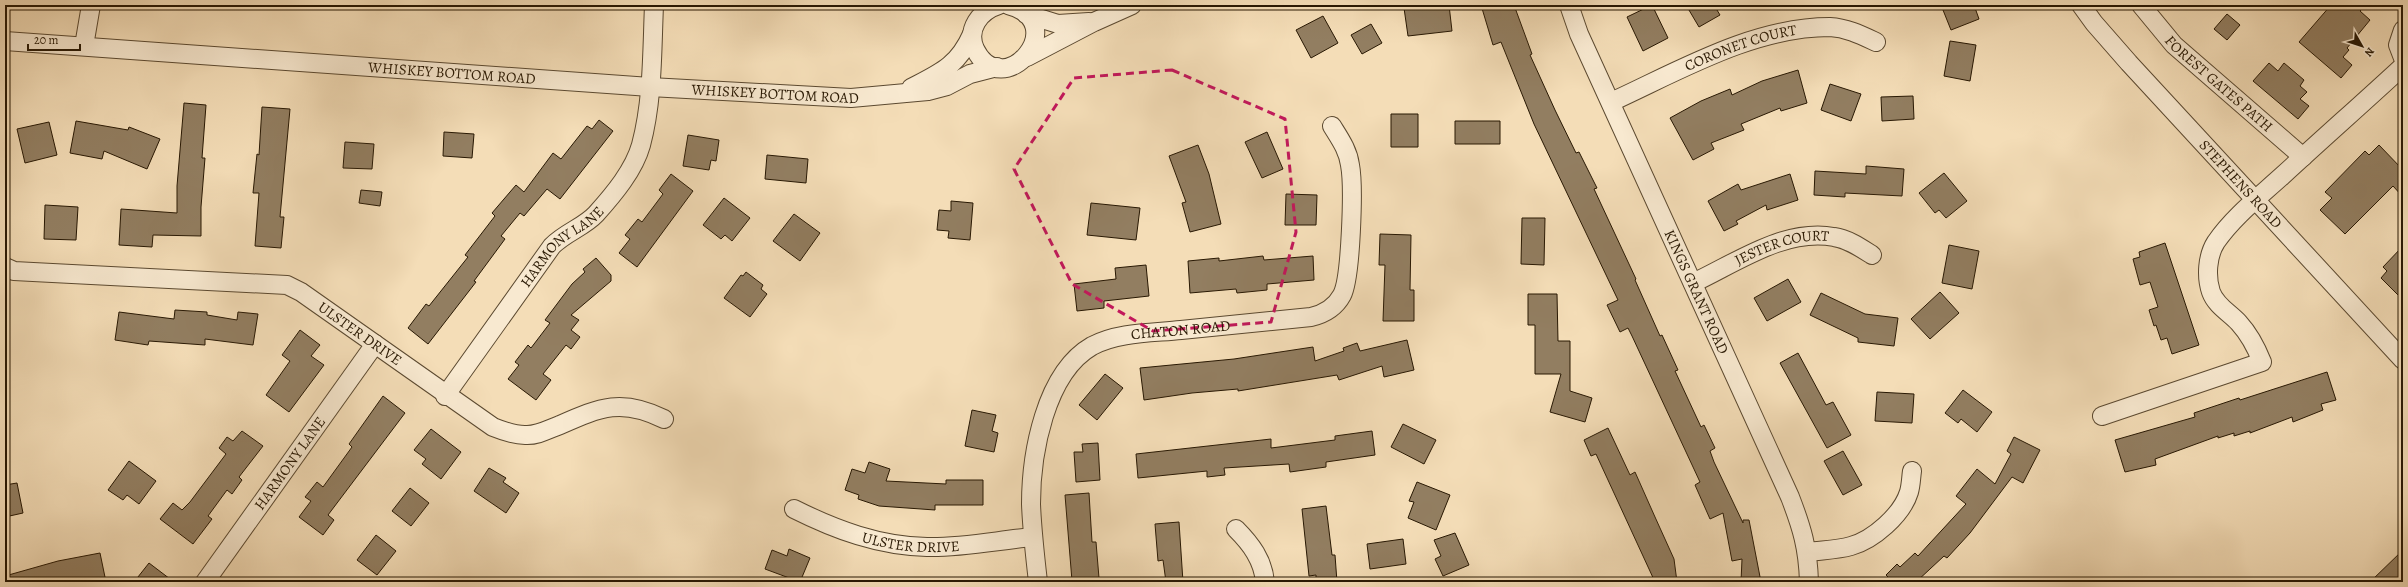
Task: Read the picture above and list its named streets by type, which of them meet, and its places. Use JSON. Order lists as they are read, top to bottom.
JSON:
{
  "streets": {
    "street": [
      "CORONET COURT",
      "WHISKEY BOTTOM ROAD",
      "FOREST GATES PATH",
      "STEPHENS ROAD",
      "HARMONY LANE",
      "JESTER COURT",
      "KINGS GRANT ROAD",
      "CHATON ROAD",
      "ULSTER DRIVE"
    ]
  },
  "crossings": [
    ["CORONET COURT", "KINGS GRANT ROAD"],
    ["WHISKEY BOTTOM ROAD", "HARMONY LANE"],
    ["HARMONY LANE", "ULSTER DRIVE"],
    ["JESTER COURT", "KINGS GRANT ROAD"],
    ["CHATON ROAD", "ULSTER DRIVE"]
  ],
  "scale_bar": "20 m",
  "north": "bottom right"
}
